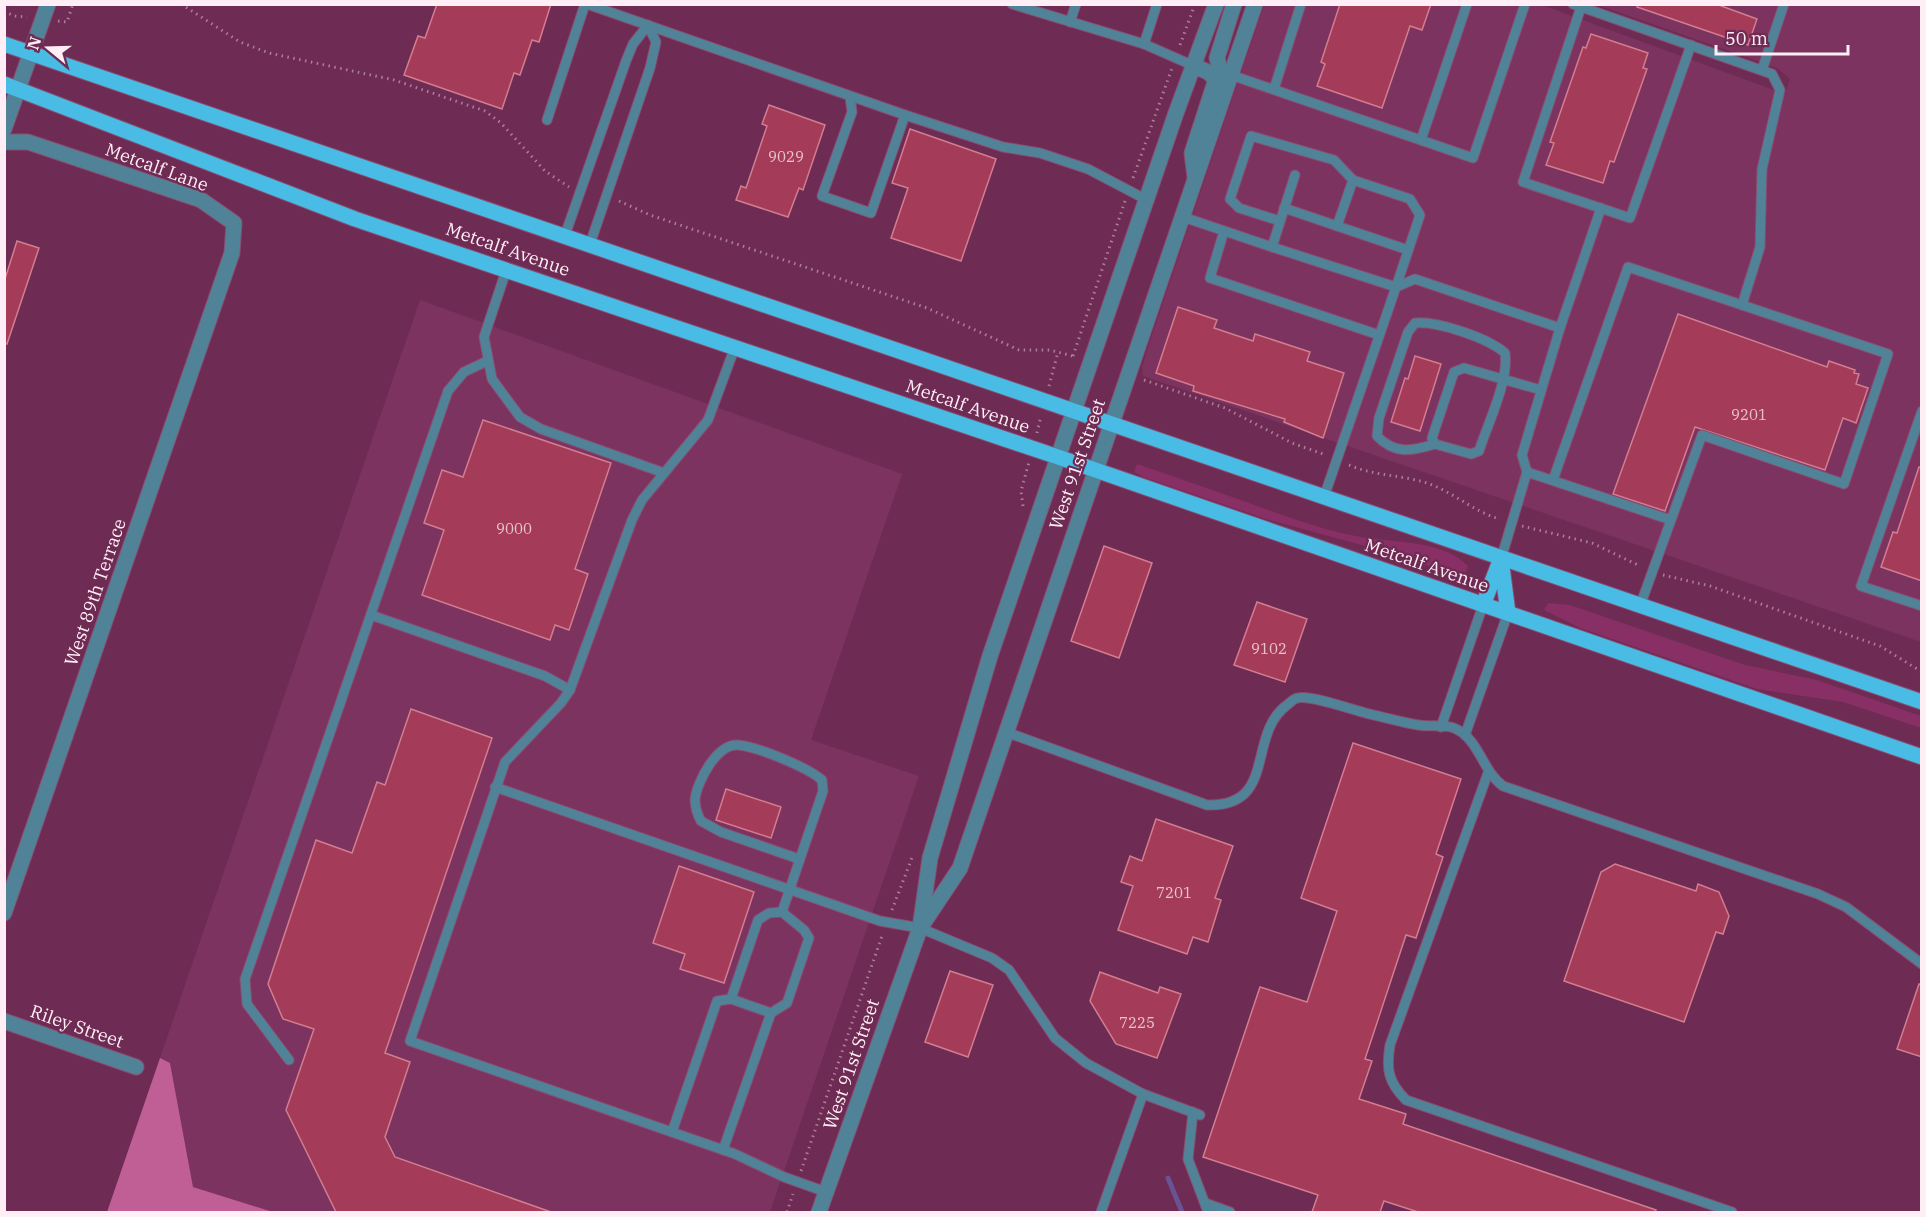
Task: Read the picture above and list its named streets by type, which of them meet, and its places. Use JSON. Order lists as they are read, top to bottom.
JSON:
{
  "streets": {
    "main road": ["Metcalf Avenue"],
    "street": [
      "Metcalf Lane",
      "West 91st Street",
      "West 89th Terrace",
      "Riley Street"
    ]
  },
  "crossings": [
    ["Metcalf Lane", "West 89th Terrace"],
    ["Metcalf Avenue", "West 91st Street"]
  ],
  "house_numbers": [
    "9029",
    "9201",
    "9000",
    "9102",
    "7201",
    "7225"
  ],
  "scale_bar": "50 m",
  "north": "left"
}
